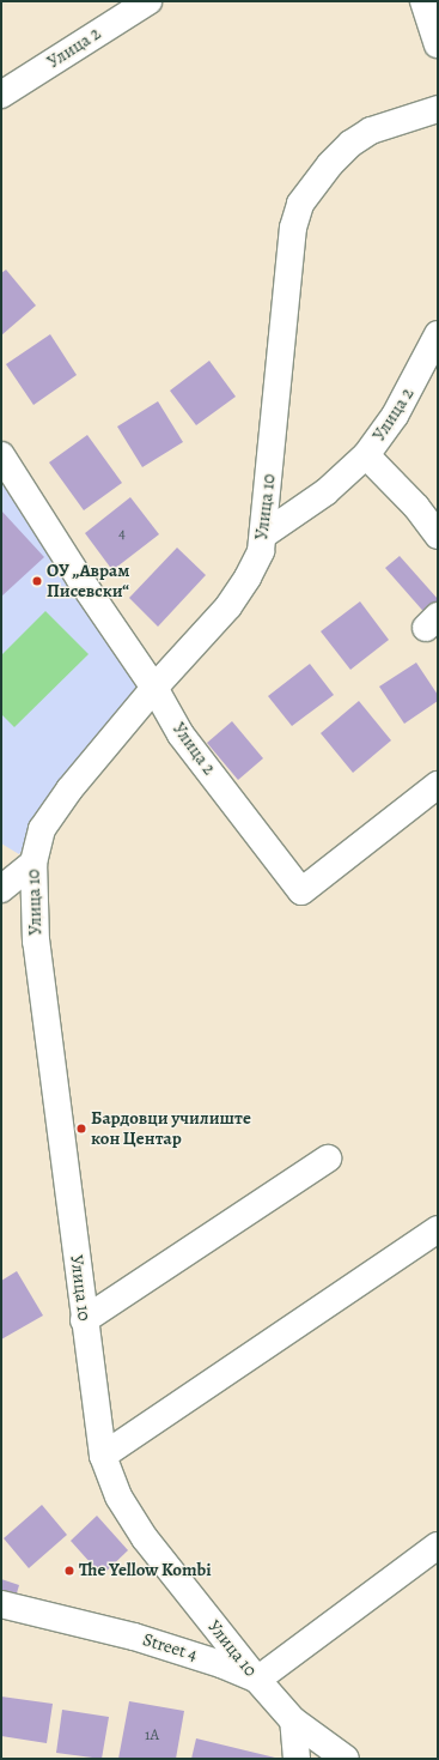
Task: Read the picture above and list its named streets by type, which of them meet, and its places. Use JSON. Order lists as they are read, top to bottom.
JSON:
{
  "streets": {
    "street": ["Улица 2", "Улица 10", "Street 4"]
  },
  "crossings": [
    ["Улица 2", "Улица 10"],
    ["Улица 10", "Street 4"]
  ],
  "places": ["ОУ „Аврам Писевски“", "Бардовци училиште кон Центар", "The Yellow Kombi"],
  "house_numbers": ["4", "1А"]
}
